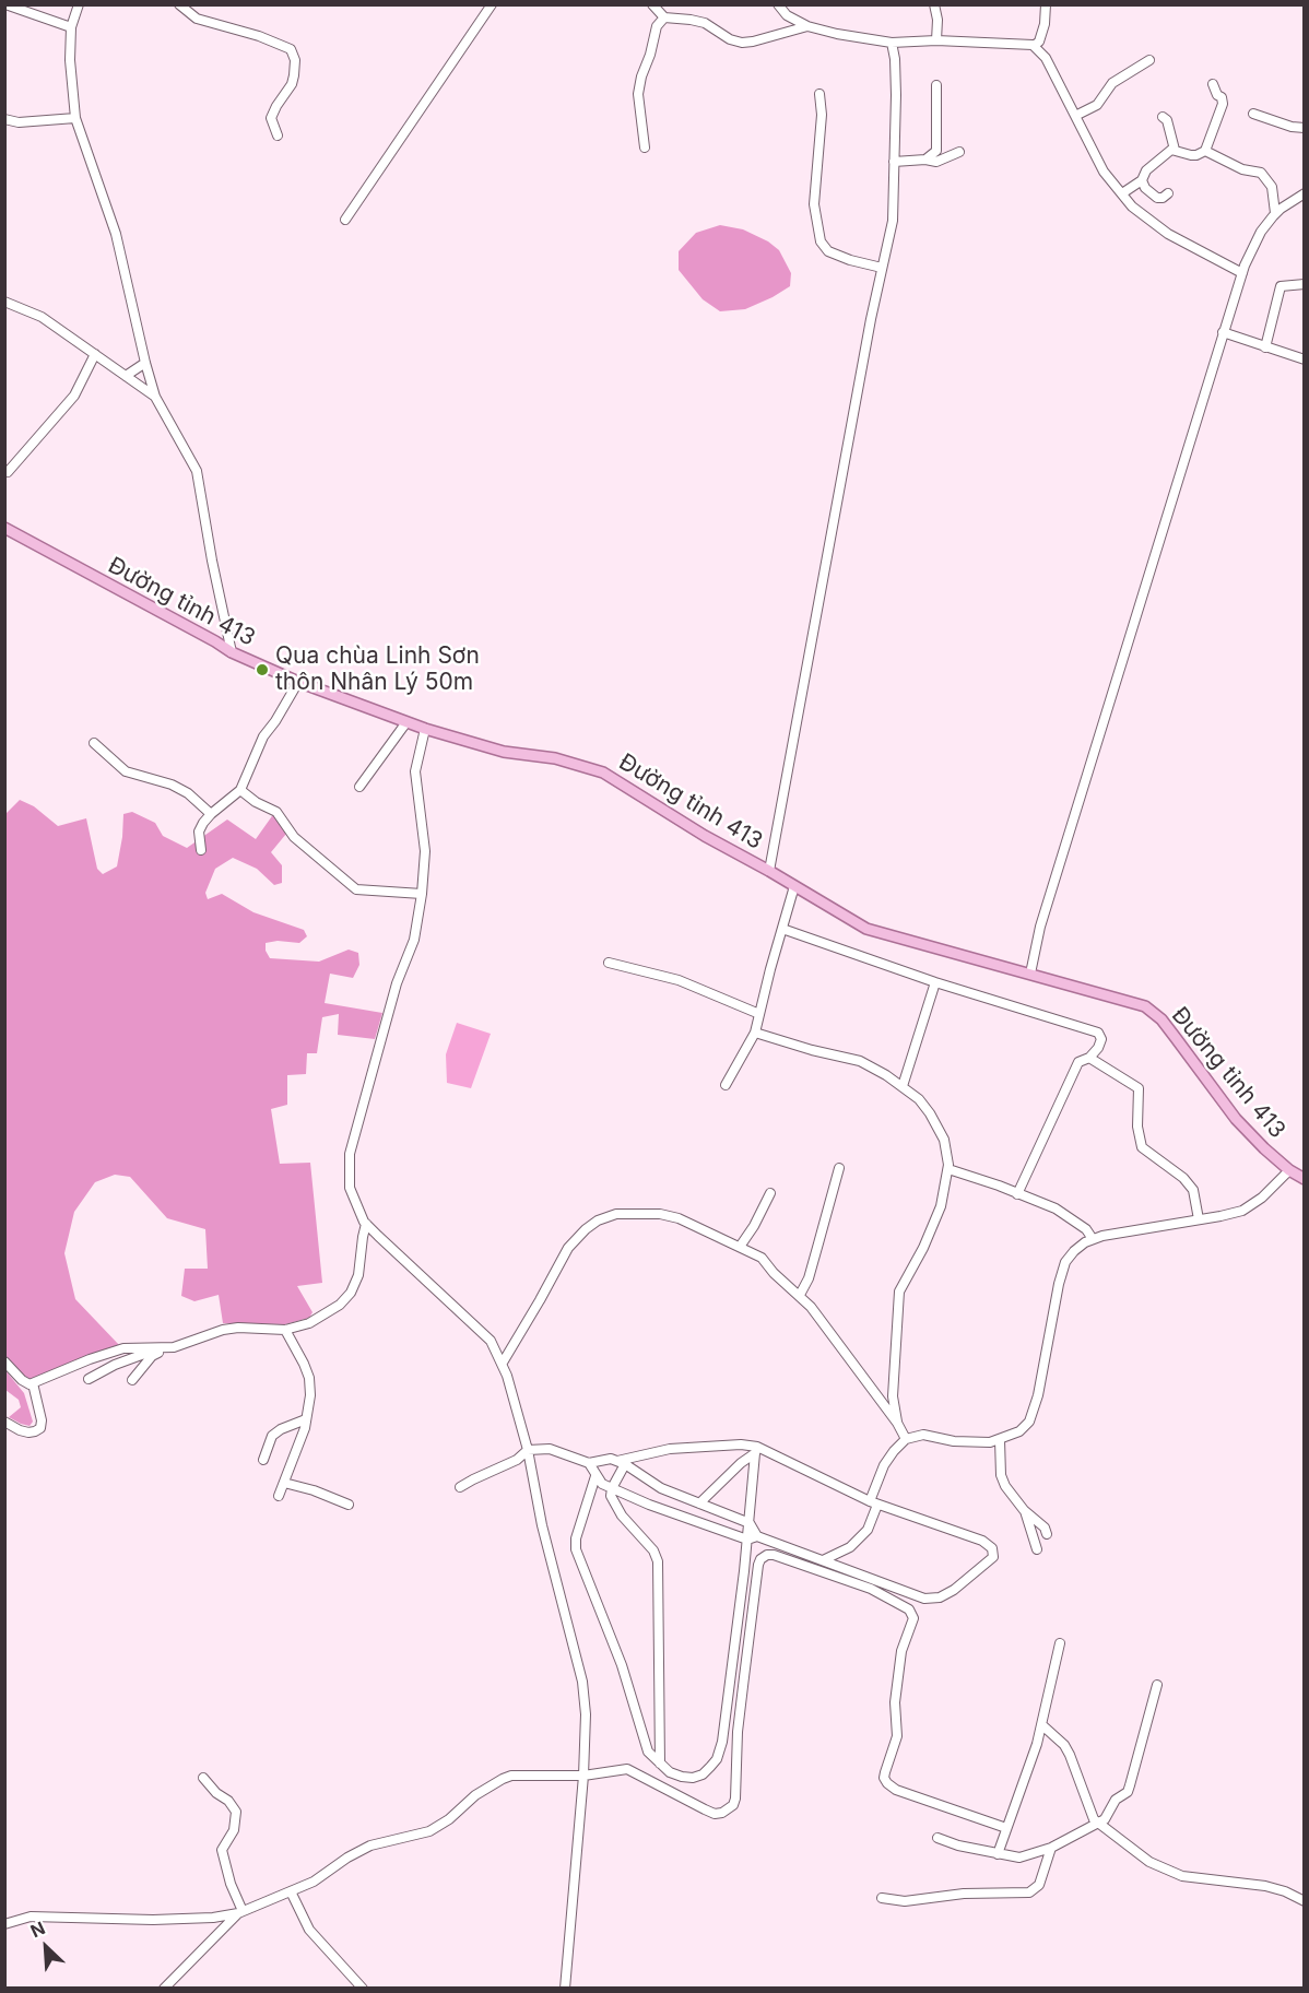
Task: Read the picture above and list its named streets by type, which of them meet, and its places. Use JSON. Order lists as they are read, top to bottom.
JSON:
{
  "streets": {
    "main road": ["Đường tỉnh 413"]
  },
  "places": ["Qua chùa Linh Sơn thôn Nhân Lý 50m"],
  "north": "top left"
}
